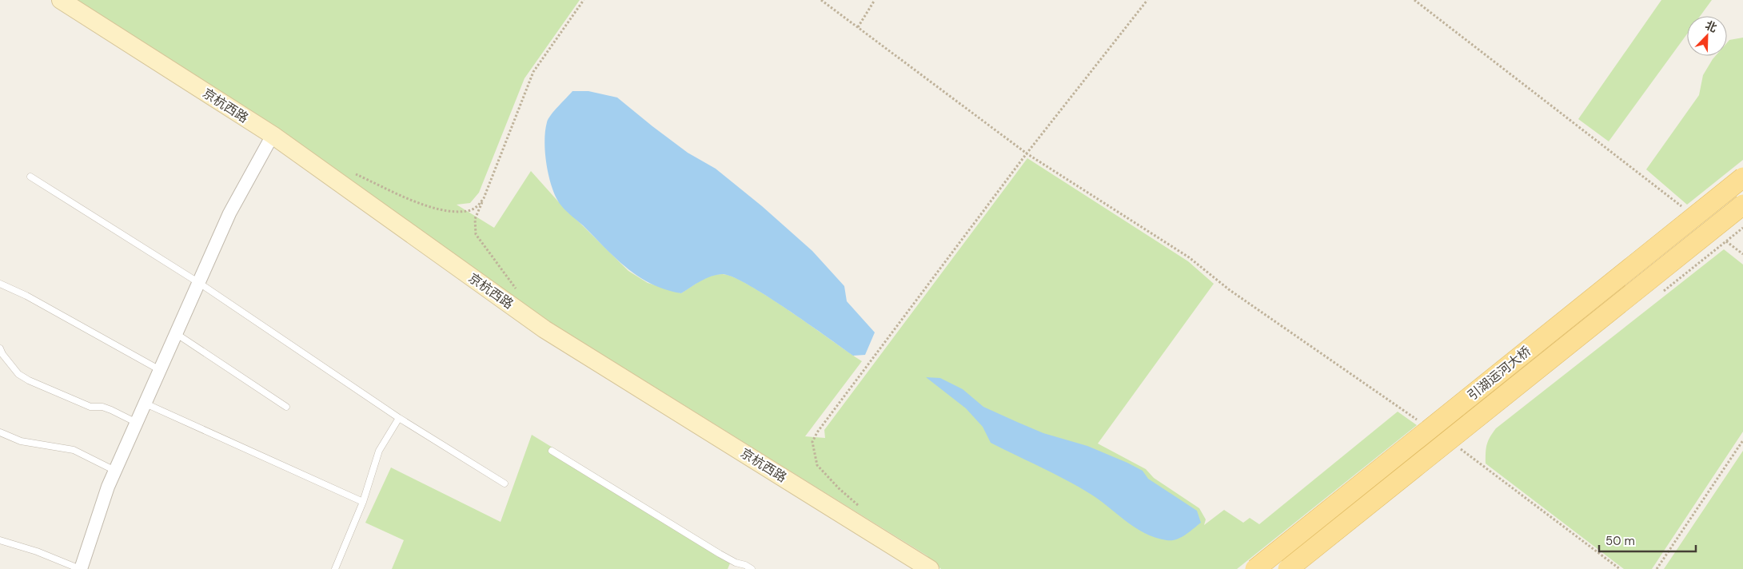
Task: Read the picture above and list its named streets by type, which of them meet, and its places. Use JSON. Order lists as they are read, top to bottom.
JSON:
{
  "streets": {
    "main road": ["京杭西路", "引湖运河大桥"]
  },
  "scale_bar": "50 m",
  "north": "top right"
}
